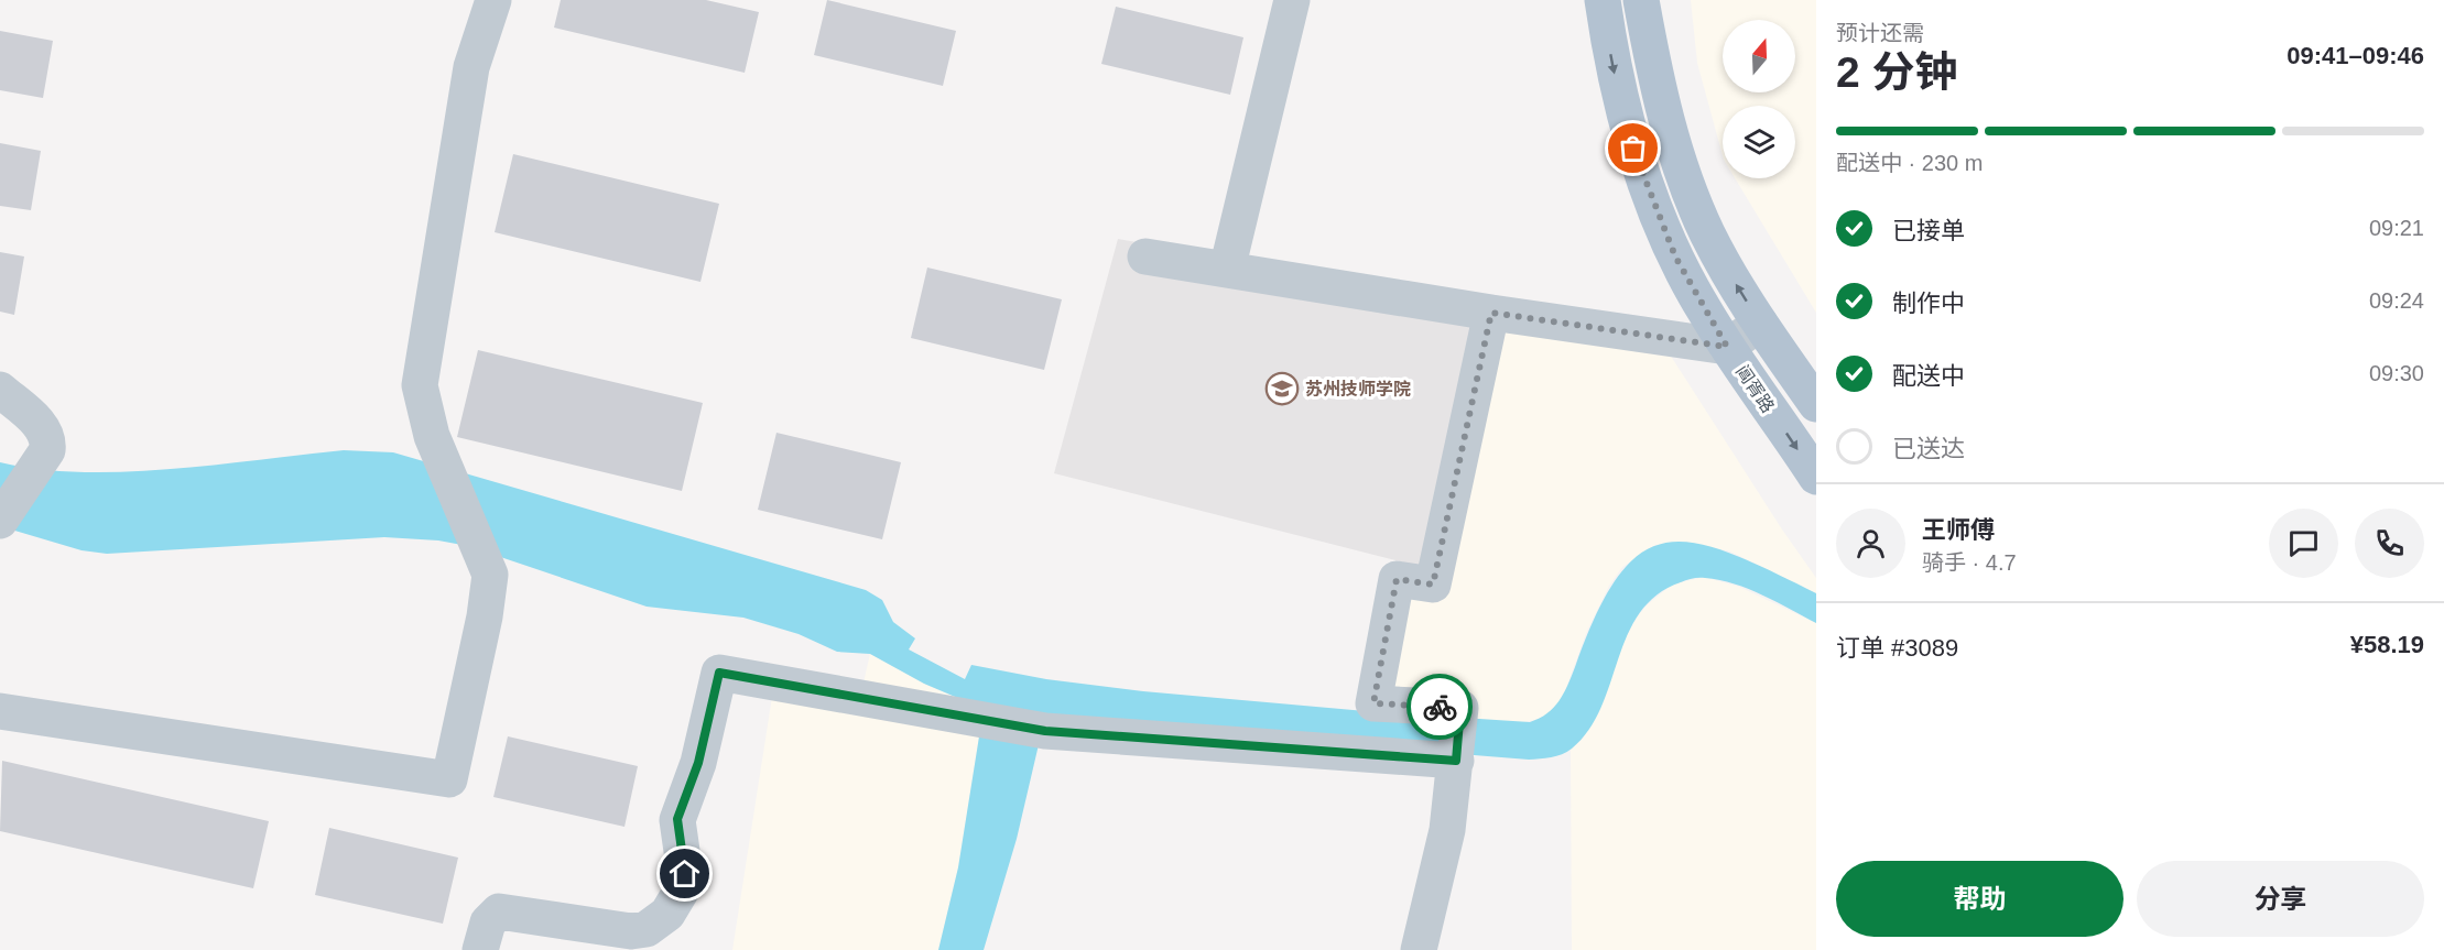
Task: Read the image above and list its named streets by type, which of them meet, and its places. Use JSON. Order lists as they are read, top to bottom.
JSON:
{
  "streets": {
    "main road": ["阊胥路"]
  },
  "places": {
    "school or university": ["苏州技师学院"]
  },
  "north": "top",
  "page": {
    "heading": ["2 分钟", "预计还需", "09:41–09:46"],
    "panel": [
      "王师傅",
      "骑手 · 4.7",
      "订单 #3089",
      "¥58.19"
    ],
    "bar": "配送中 · 230 m",
    "list": [
      ["已接单", "09:21"],
      ["制作中", "09:24"],
      ["配送中", "09:30"],
      "已送达"
    ],
    "buttons": ["帮助", "分享"]
  }
}
